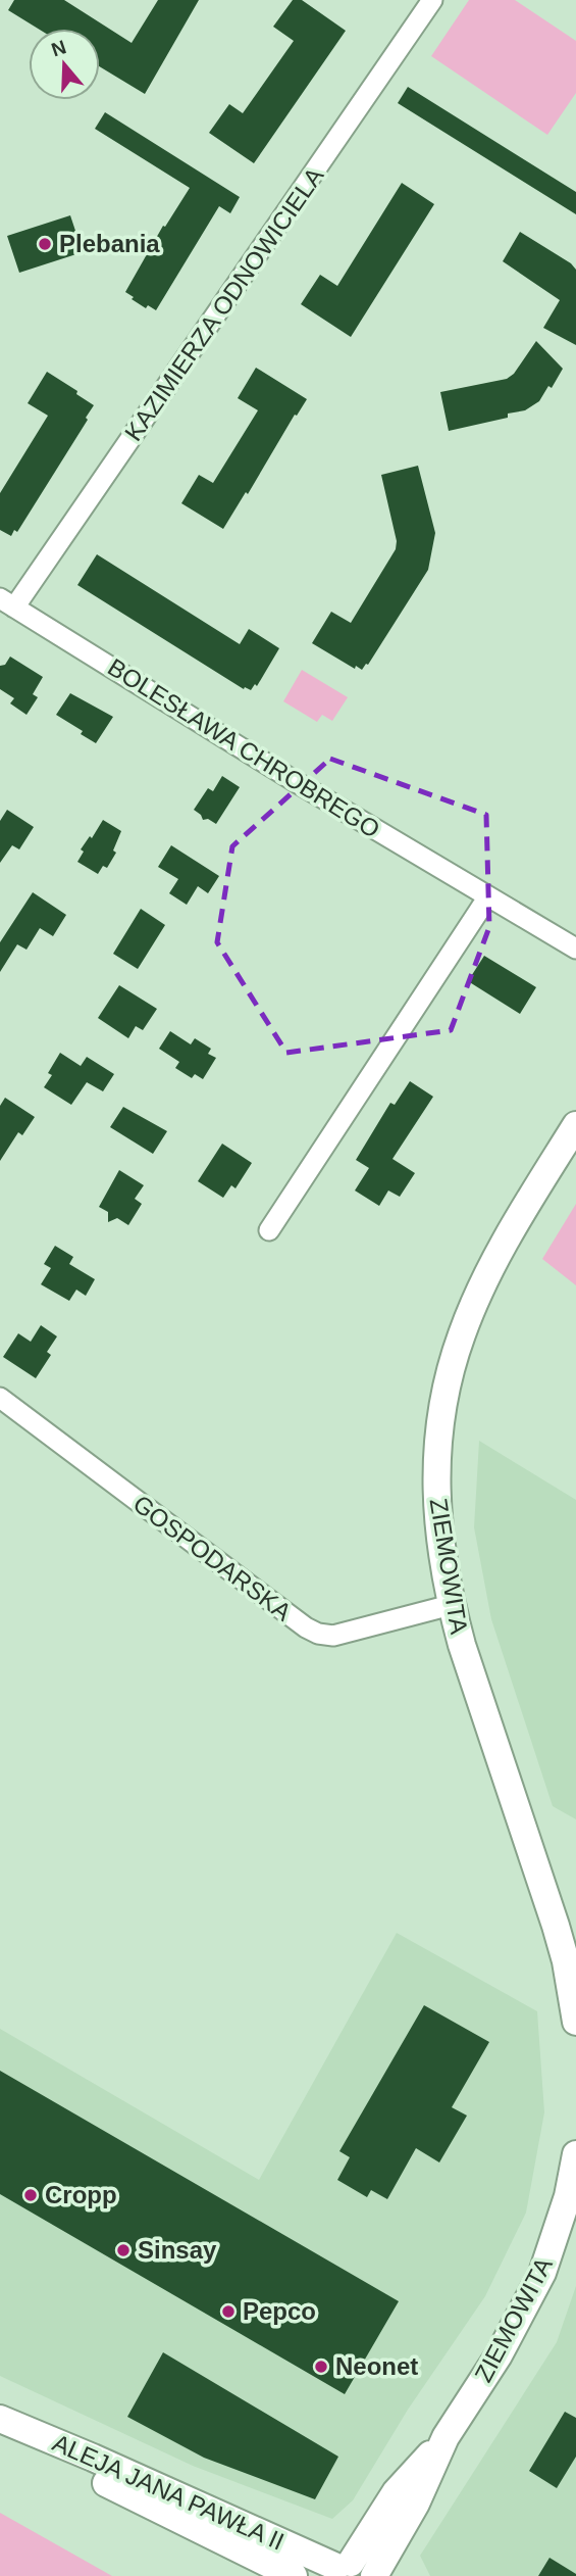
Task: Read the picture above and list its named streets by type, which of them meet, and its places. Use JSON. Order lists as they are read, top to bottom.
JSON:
{
  "streets": {
    "street": [
      "KAZIMIERZA ODNOWICIELA",
      "BOLESŁAWA CHROBREGO",
      "GOSPODARSKA",
      "ZIEMOWITA",
      "ALEJA JANA PAWŁA II"
    ]
  },
  "crossings": [
    ["KAZIMIERZA ODNOWICIELA", "BOLESŁAWA CHROBREGO"],
    ["GOSPODARSKA", "ZIEMOWITA"],
    ["ZIEMOWITA", "ALEJA JANA PAWŁA II"]
  ],
  "places": [
    "Plebania",
    "Cropp",
    "Sinsay",
    "Pepco",
    "Neonet"
  ],
  "north": "top"
}
